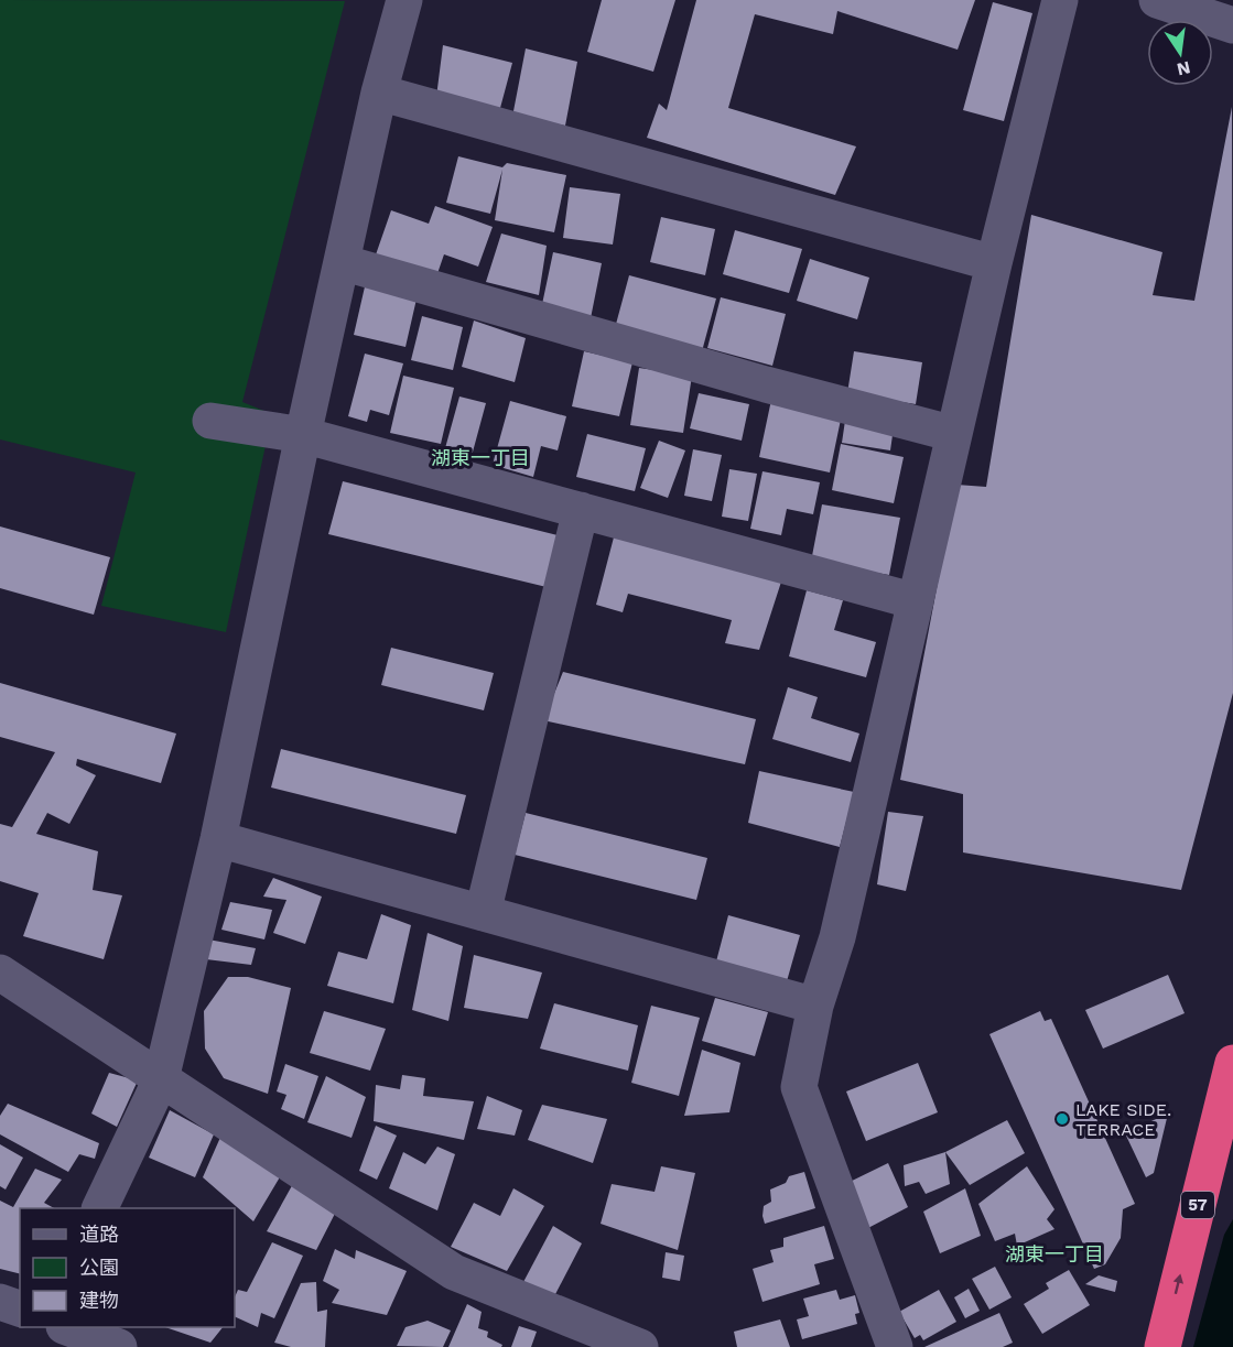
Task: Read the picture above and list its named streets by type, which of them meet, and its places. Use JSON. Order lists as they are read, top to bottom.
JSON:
{
  "streets": {
    "highway": ["57"]
  },
  "districts": ["湖東一丁目", "湖東一丁目"],
  "places": ["LAKE SIDE. TERRACE"],
  "legend": ["道路", "公園", "建物"],
  "north": "bottom"
}
